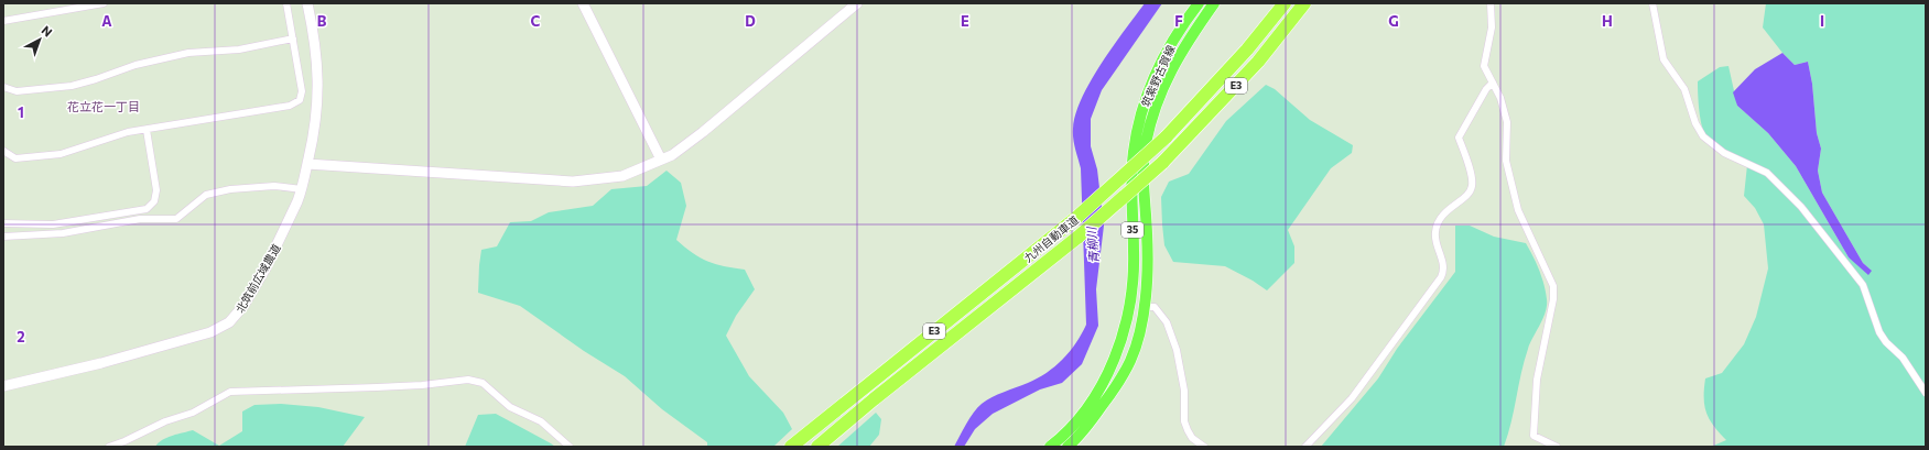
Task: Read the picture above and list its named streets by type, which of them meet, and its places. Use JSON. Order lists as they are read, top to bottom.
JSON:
{
  "streets": {
    "highway": ["E3", "九州自動車道"],
    "main road": ["筑紫野古賀線", "35"],
    "street": ["北筑前広域農道"]
  },
  "districts": ["花立花一丁目"],
  "water": ["青柳川"],
  "north": "top right",
  "grid": {
    "columns": [
      "A",
      "B",
      "C",
      "D",
      "E",
      "F",
      "G",
      "H",
      "I"
    ],
    "rows": ["1", "2"]
  }
}
